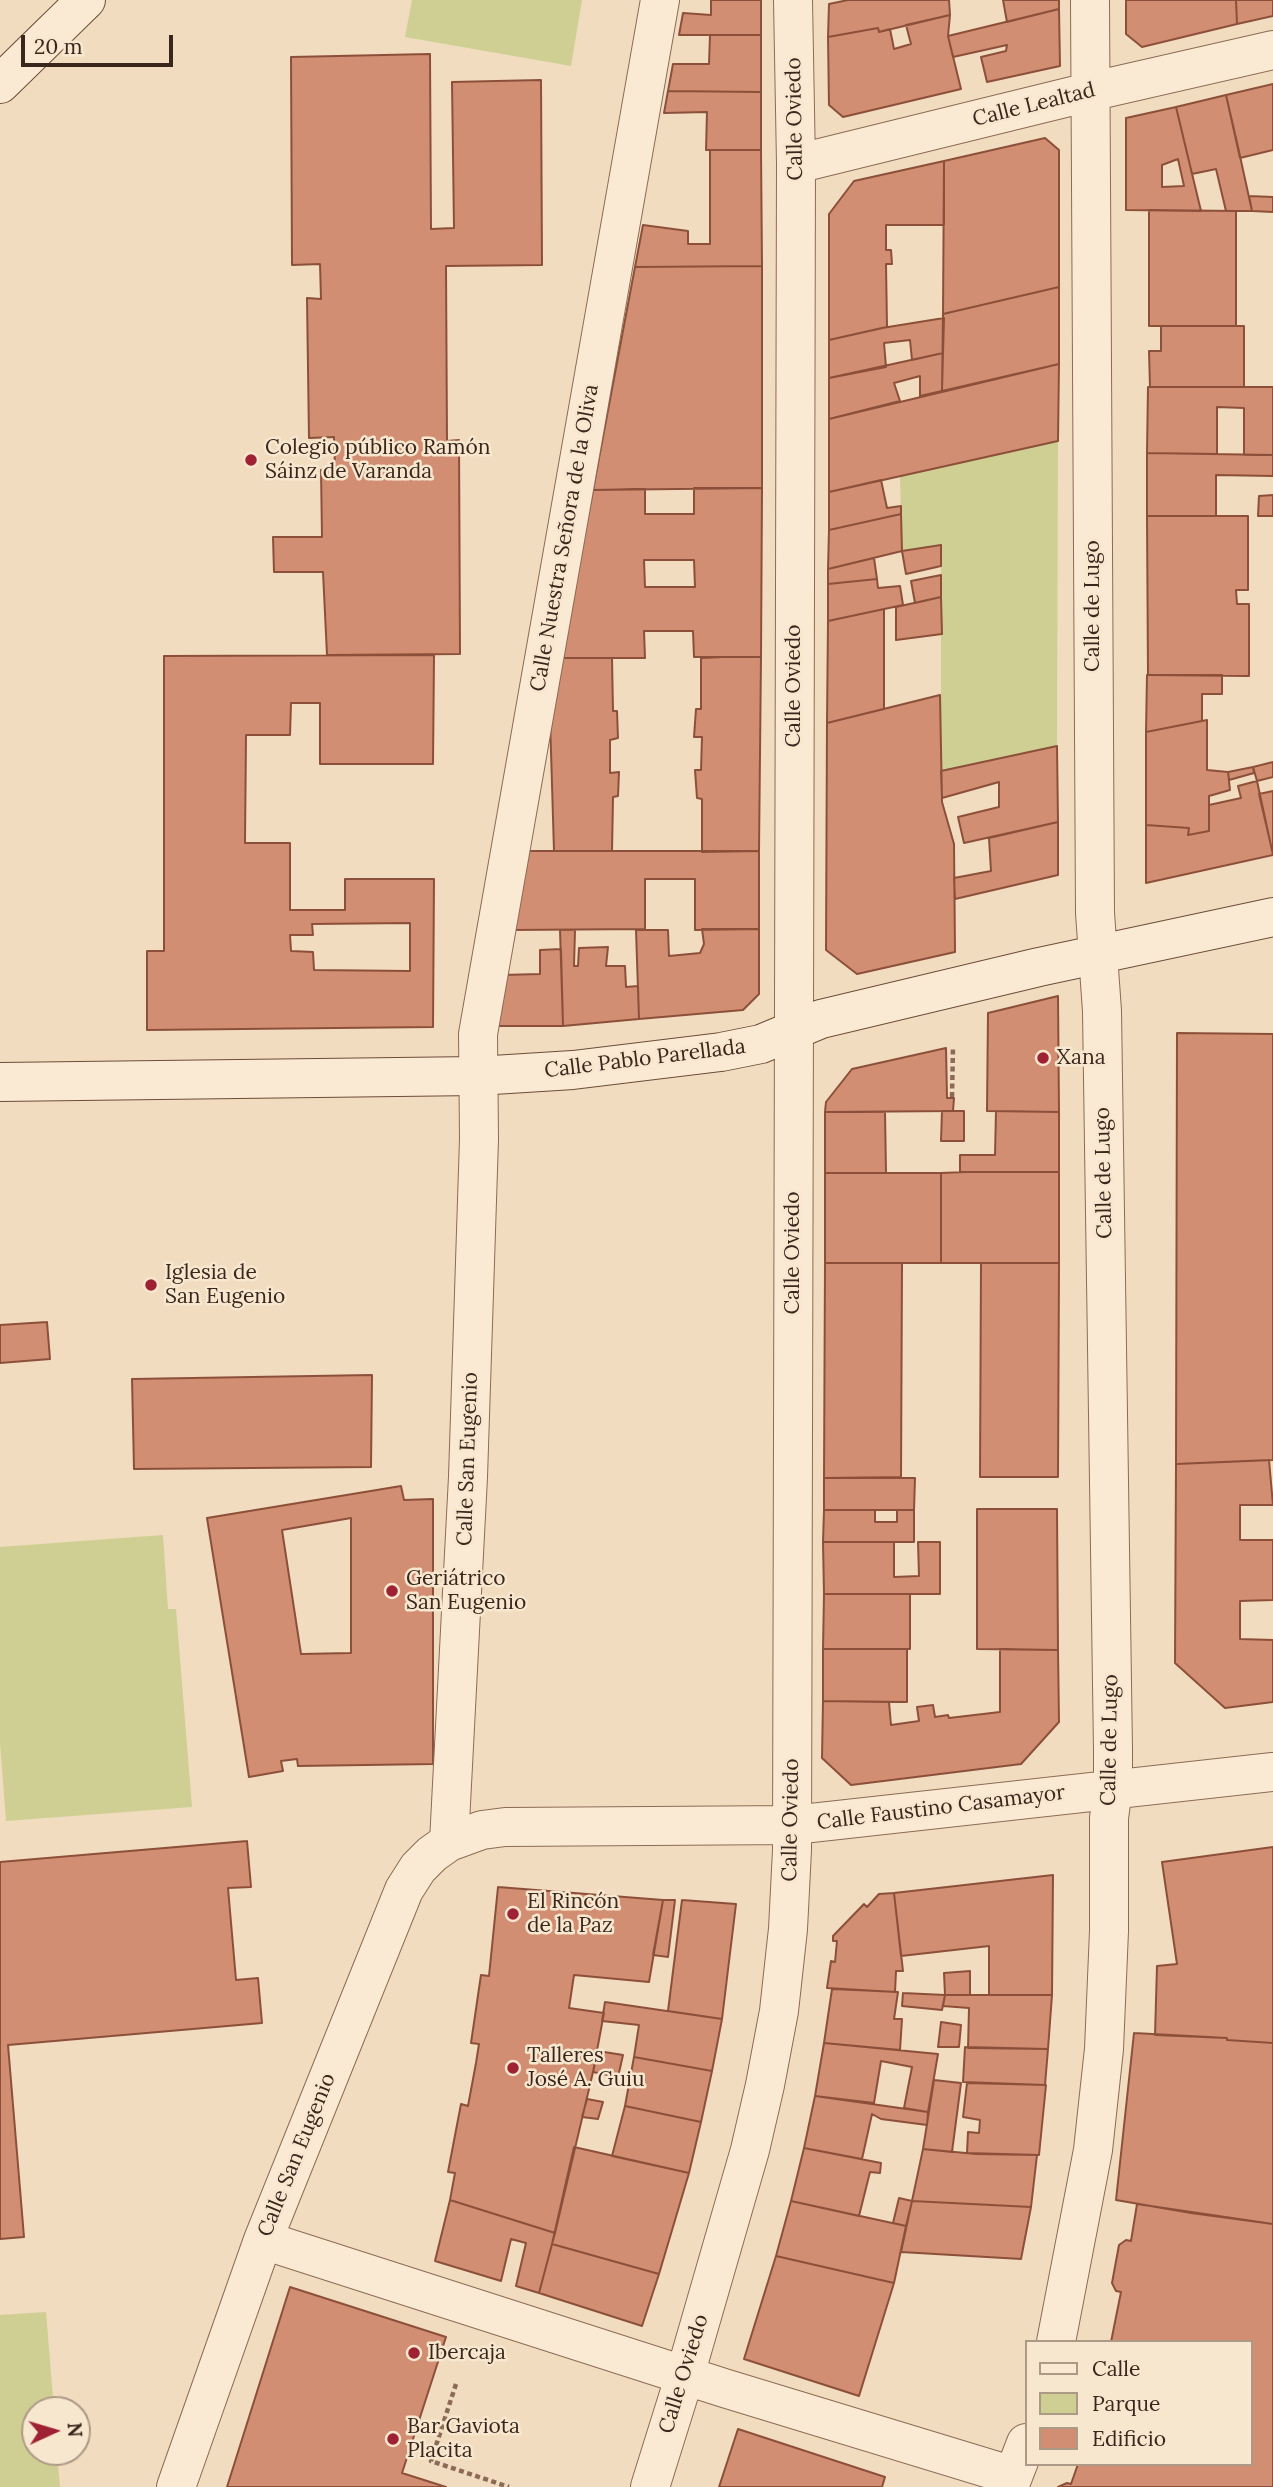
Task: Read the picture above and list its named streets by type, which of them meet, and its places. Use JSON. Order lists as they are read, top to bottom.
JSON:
{
  "streets": {
    "street": [
      "Calle Lealtad",
      "Calle Oviedo",
      "Calle Nuestra Señora de la Oliva",
      "Calle de Lugo",
      "Calle Pablo Parellada",
      "Calle San Eugenio",
      "Calle Faustino Casamayor"
    ]
  },
  "crossings": [
    ["Calle Lealtad", "Calle Oviedo"],
    ["Calle Lealtad", "Calle de Lugo"],
    ["Calle Oviedo", "Calle Pablo Parellada"],
    ["Calle Oviedo", "Calle Faustino Casamayor"],
    ["Calle Nuestra Señora de la Oliva", "Calle Pablo Parellada"],
    ["Calle Nuestra Señora de la Oliva", "Calle San Eugenio"],
    ["Calle de Lugo", "Calle Pablo Parellada"],
    ["Calle de Lugo", "Calle Faustino Casamayor"],
    ["Calle Pablo Parellada", "Calle San Eugenio"],
    ["Calle San Eugenio", "Calle Faustino Casamayor"]
  ],
  "places": [
    "Colegio público Ramón Sáinz de Varanda",
    "Xana",
    "Iglesia de San Eugenio",
    "Geriátrico San Eugenio",
    "El Rincón de la Paz",
    "Talleres José A. Guiu",
    "Ibercaja",
    "Bar Gaviota Placita"
  ],
  "legend": ["Calle", "Parque", "Edificio"],
  "scale_bar": "20 m",
  "north": "right"
}
